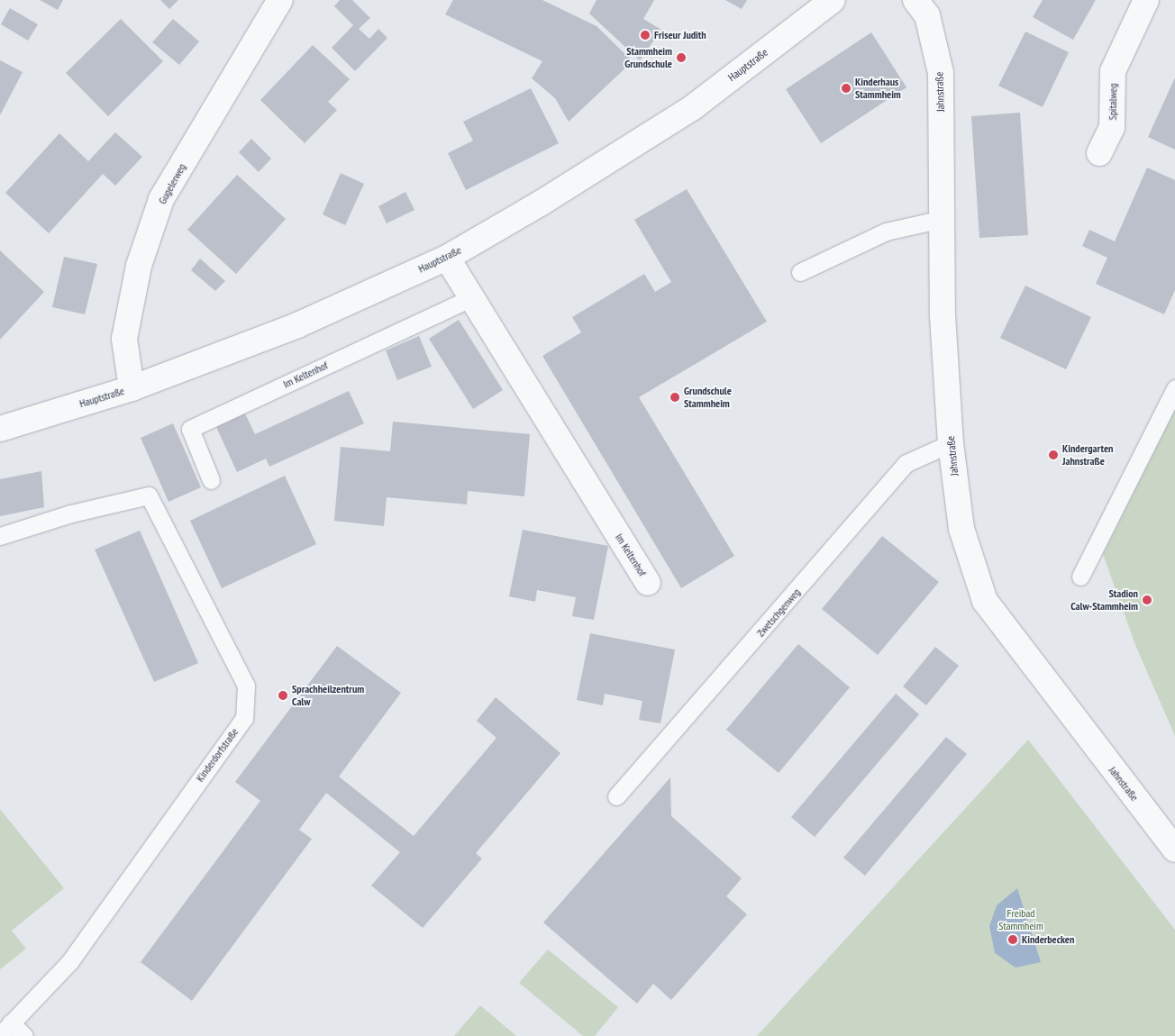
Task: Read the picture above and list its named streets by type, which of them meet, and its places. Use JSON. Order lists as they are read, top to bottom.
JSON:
{
  "streets": {
    "street": [
      "Hauptstraße",
      "Jahnstraße",
      "Spitalweg",
      "Gugelerweg",
      "Im Keltenhof"
    ],
    "lane": ["Zwetschgenweg", "Kinderdorfstraße"]
  },
  "crossings": [
    ["Hauptstraße", "Gugelerweg"],
    ["Hauptstraße", "Im Keltenhof"],
    ["Jahnstraße", "Zwetschgenweg"]
  ],
  "parks": ["Freibad Stammheim"],
  "places": [
    "Friseur Judith",
    "Stammheim Grundschule",
    "Kinderhaus Stammheim",
    "Grundschule Stammheim",
    "Kindergarten Jahnstraße",
    "Stadion Calw-Stammheim",
    "Sprachheilzentrum Calw",
    "Kinderbecken"
  ]
}
